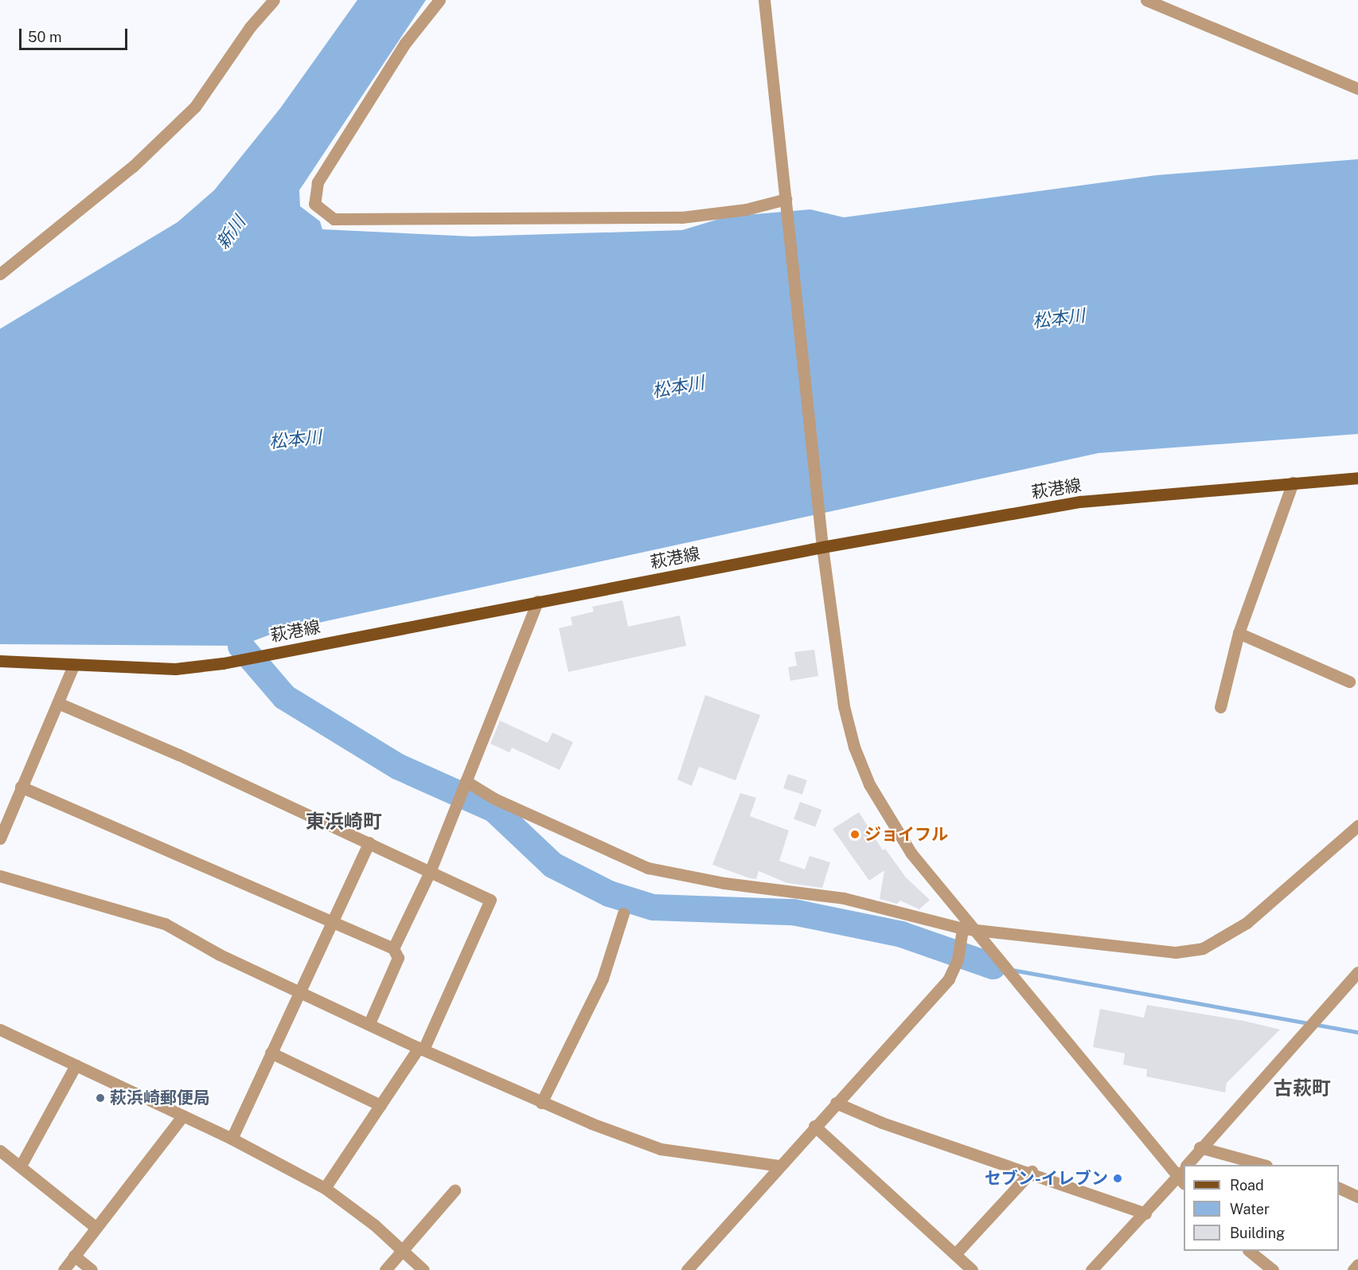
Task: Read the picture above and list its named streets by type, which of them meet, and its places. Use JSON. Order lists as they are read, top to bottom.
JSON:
{
  "streets": {
    "main road": ["萩港線"]
  },
  "districts": ["東浜崎町", "古萩町"],
  "water": ["新川", "松本川"],
  "places": ["ジョイフル", "萩浜崎郵便局", "セブン-イレブン"],
  "legend": ["Road", "Water", "Building"],
  "scale_bar": "50 m"
}
